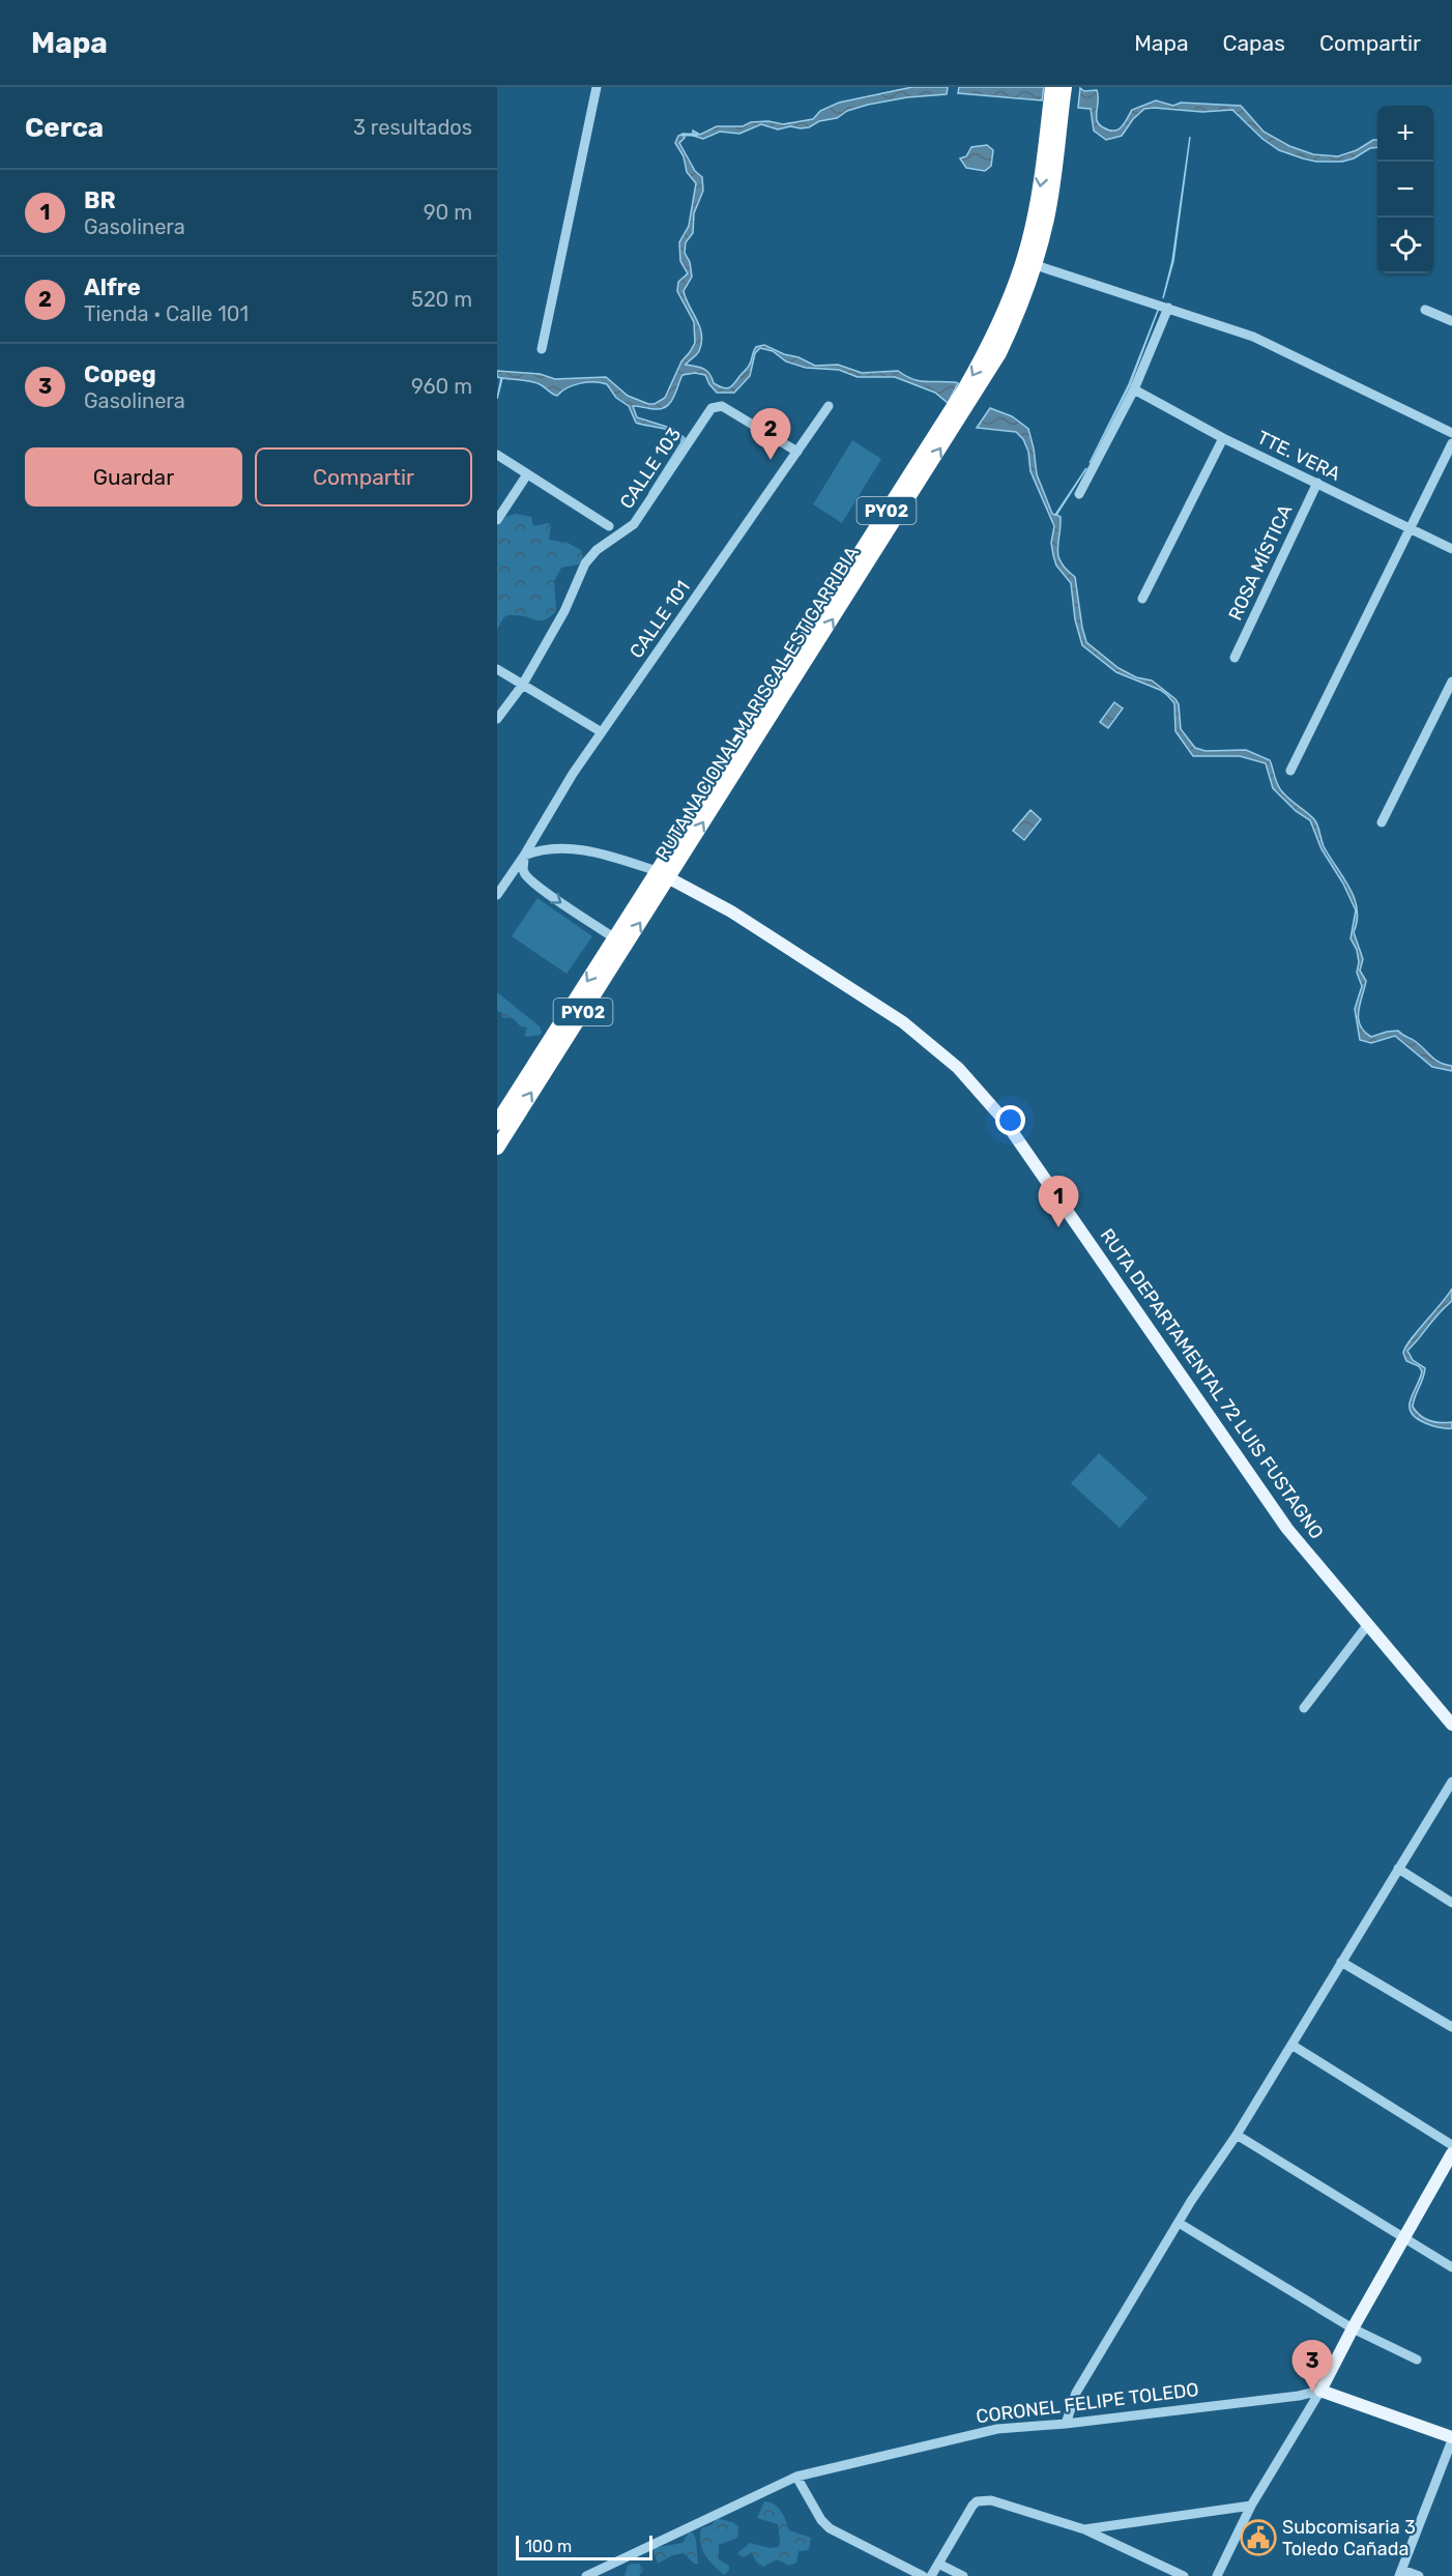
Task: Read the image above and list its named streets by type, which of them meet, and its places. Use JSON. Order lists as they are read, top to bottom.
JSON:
{
  "streets": {
    "highway": ["PY02", "RUTA NACIONAL MARISCAL ESTIGARRIBIA"],
    "main road": ["RUTA DEPARTAMENTAL 72 LUIS FUSTAGNO"],
    "street": [
      "TTE. VERA",
      "CALLE 103",
      "ROSA MÍSTICA",
      "CALLE 101",
      "CORONEL FELIPE TOLEDO"
    ]
  },
  "crossings": [
    ["TTE. VERA", "ROSA MÍSTICA"],
    ["CALLE 103", "CALLE 101"],
    ["RUTA NACIONAL MARISCAL ESTIGARRIBIA", "RUTA DEPARTAMENTAL 72 LUIS FUSTAGNO"]
  ],
  "places": {
    "public building": ["Subcomisaria 3 Toledo Cañada"]
  },
  "scale_bar": "100 m",
  "page": {
    "header": "Mapa",
    "nav": ["Mapa", "Capas", "Compartir"],
    "heading": ["Cerca", "3 resultados"],
    "map_buttons": ["+", "−"],
    "list": [
      {
        "mark": "1",
        "name": "BR",
        "note": "Gasolinera",
        "value": "90 m"
      },
      {
        "mark": "2",
        "name": "Alfre",
        "note": "Tienda · Calle 101",
        "value": "520 m"
      },
      {
        "mark": "3",
        "name": "Copeg",
        "note": "Gasolinera",
        "value": "960 m"
      }
    ],
    "pins": ["2", "1", "3"],
    "buttons": ["Guardar", "Compartir"],
    "scale": "100 m"
  }
}
